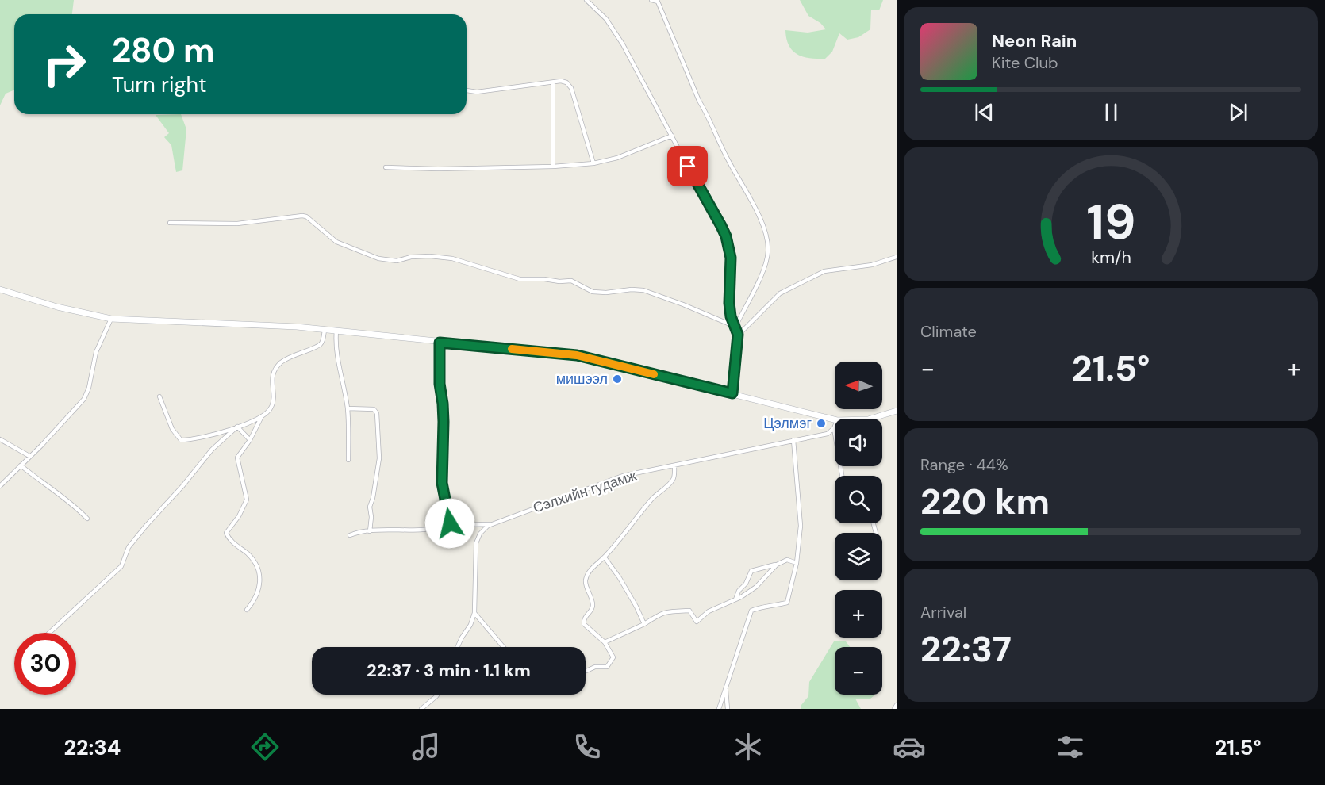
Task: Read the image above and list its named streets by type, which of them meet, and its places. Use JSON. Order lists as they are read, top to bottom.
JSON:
{
  "streets": {
    "street": ["Сэлхийн гудамж"]
  },
  "places": ["мишээл", "Цэлмэг"],
  "north": "left",
  "page": {
    "turn": ["280 m", "Turn right"],
    "song": ["Neon Rain", "Kite Club"],
    "tile": [
      "Climate",
      ["Range · 44%", "220 km"],
      ["Arrival", "22:37"]
    ],
    "heat": ["−", "21.5°", "+"],
    "map_buttons": ["+", "−"],
    "limit": "30",
    "trip": "22:37 · 3 min · 1.1 km",
    "tabs": ["22:34", "21.5°"],
    "gauge": ["19", "km/h"]
  }
}
